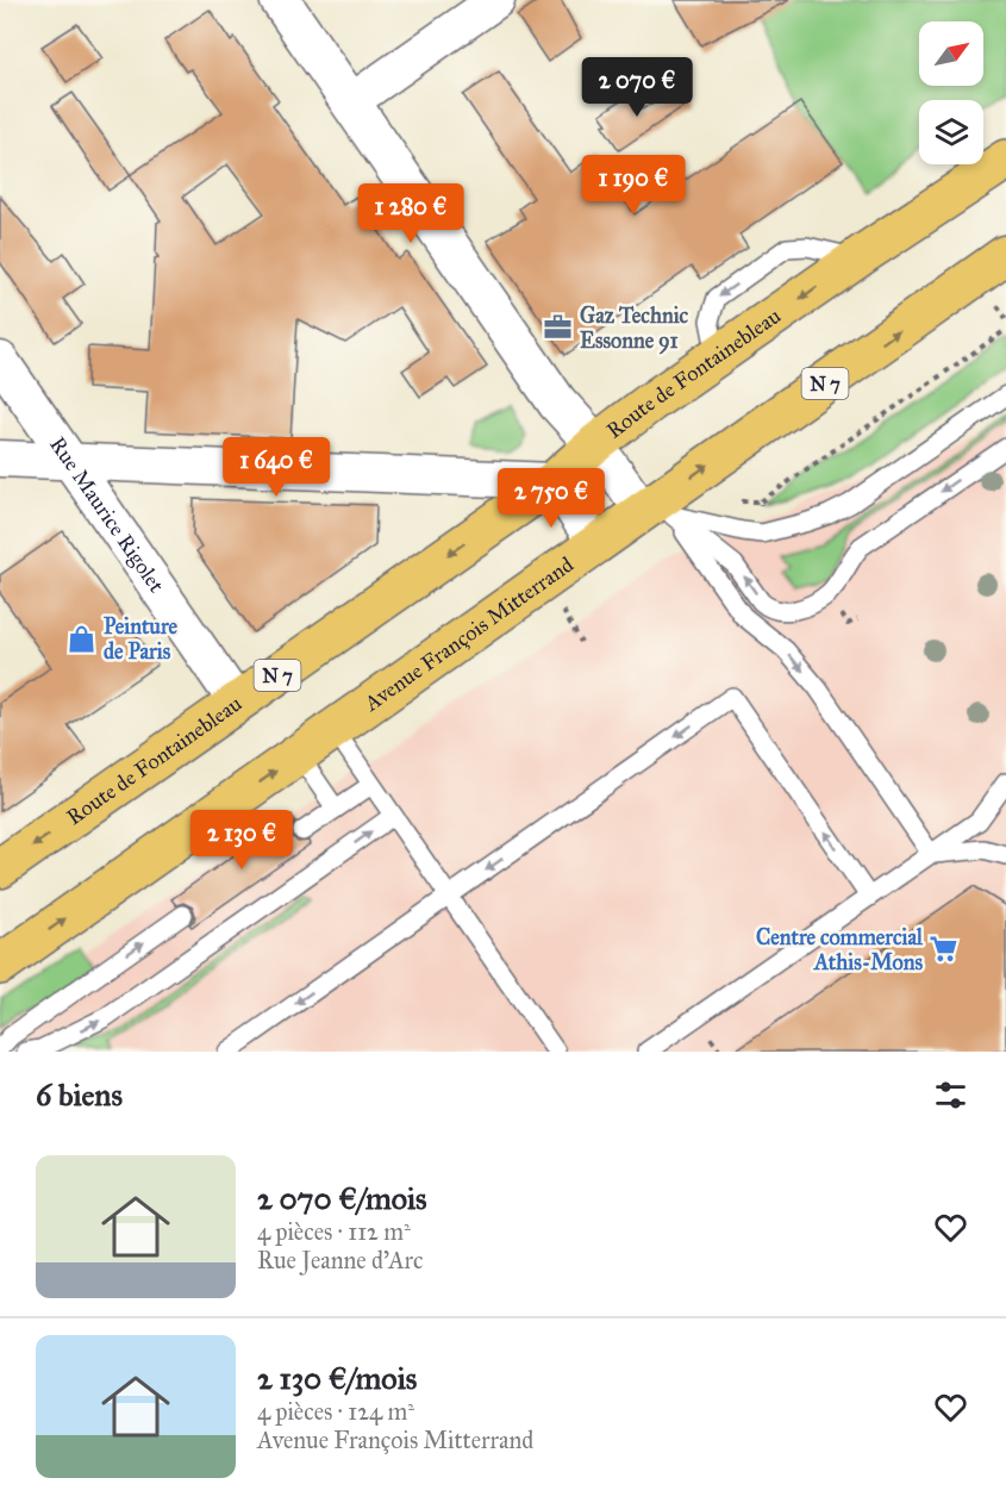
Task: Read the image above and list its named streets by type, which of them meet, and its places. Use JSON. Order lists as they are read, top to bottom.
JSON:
{
  "streets": {
    "main road": ["Route de Fontainebleau", "N 7", "Avenue François Mitterrand"],
    "street": ["Rue Maurice Rigolet"]
  },
  "crossings": [
    ["Route de Fontainebleau", "Rue Maurice Rigolet"]
  ],
  "one_way": ["Route de Fontainebleau", "Avenue François Mitterrand"],
  "places": {
    "office": ["Gaz Technic Essonne 91"],
    "shop": ["Peinture de Paris"],
    "supermarket": ["Centre commercial Athis-Mons"]
  },
  "north": "top right",
  "page": {
    "price": [
      "2 070 €",
      "1 190 €",
      "1 280 €",
      "1 640 €",
      "2 750 €",
      "2 130 €"
    ],
    "heading": "6 biens",
    "list": [
      {
        "name": "2 070 €/mois",
        "note": "4 pièces · 112 m² · Rue Jeanne d'Arc"
      },
      {
        "name": "2 130 €/mois",
        "note": "4 pièces · 124 m² · Avenue François Mitterrand"
      }
    ]
  }
}
